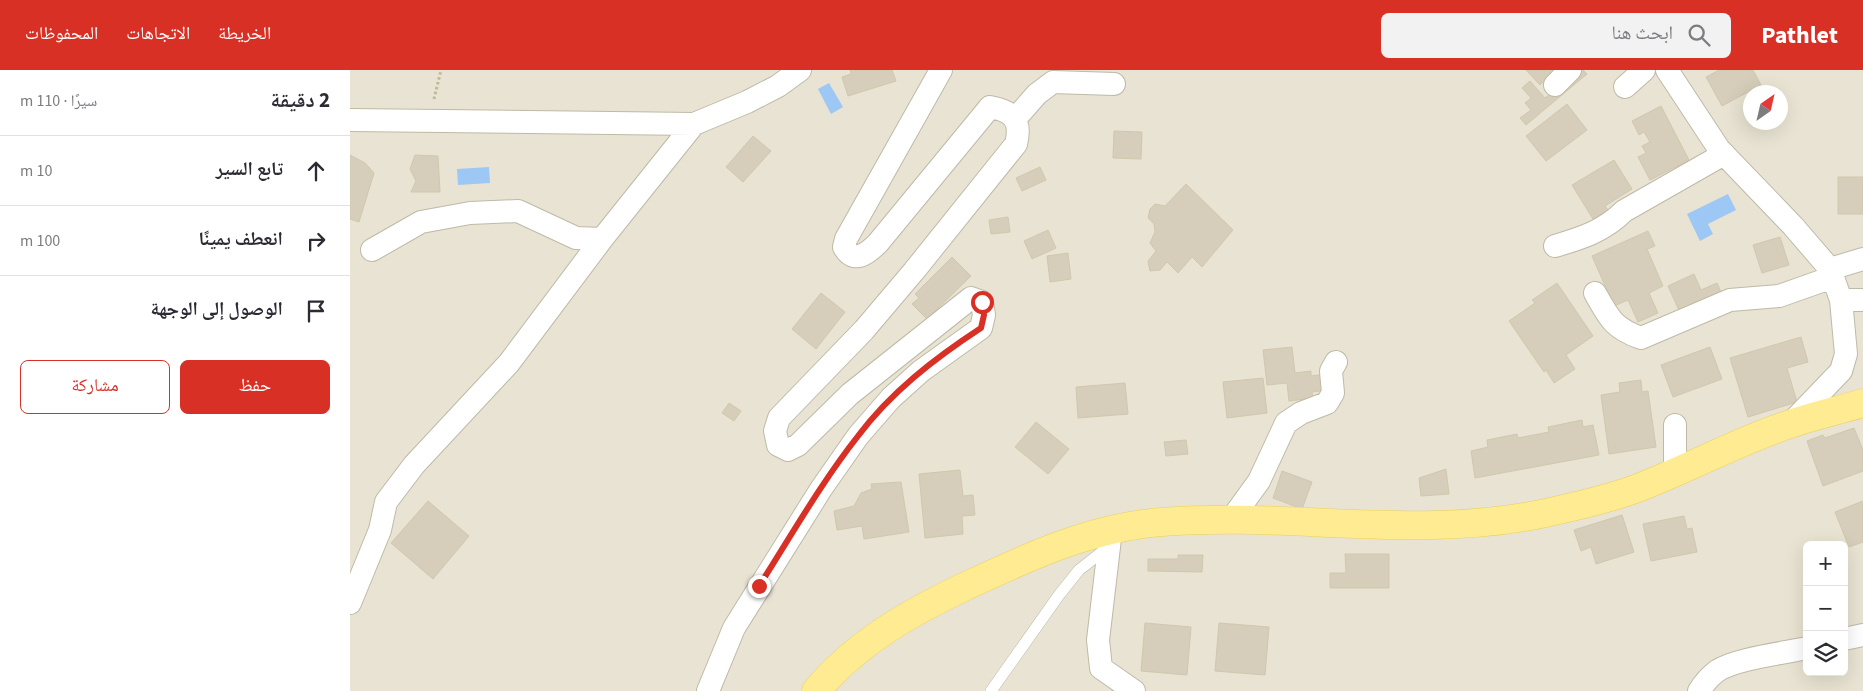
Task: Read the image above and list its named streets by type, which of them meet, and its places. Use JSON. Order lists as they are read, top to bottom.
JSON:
{
  "north": "top right",
  "page": {
    "header": "Pathlet",
    "search": "ابحث هنا",
    "nav": ["الخريطة", "الاتجاهات", "المحفوظات"],
    "heading": ["2 دقيقة", "سيرًا · 110 m"],
    "list": [
      ["تابع السير", "10 m"],
      ["انعطف يمينًا", "100 m"],
      "الوصول إلى الوجهة"
    ],
    "buttons": ["حفظ", "مشاركة"],
    "map_buttons": ["+", "−"]
  }
}
